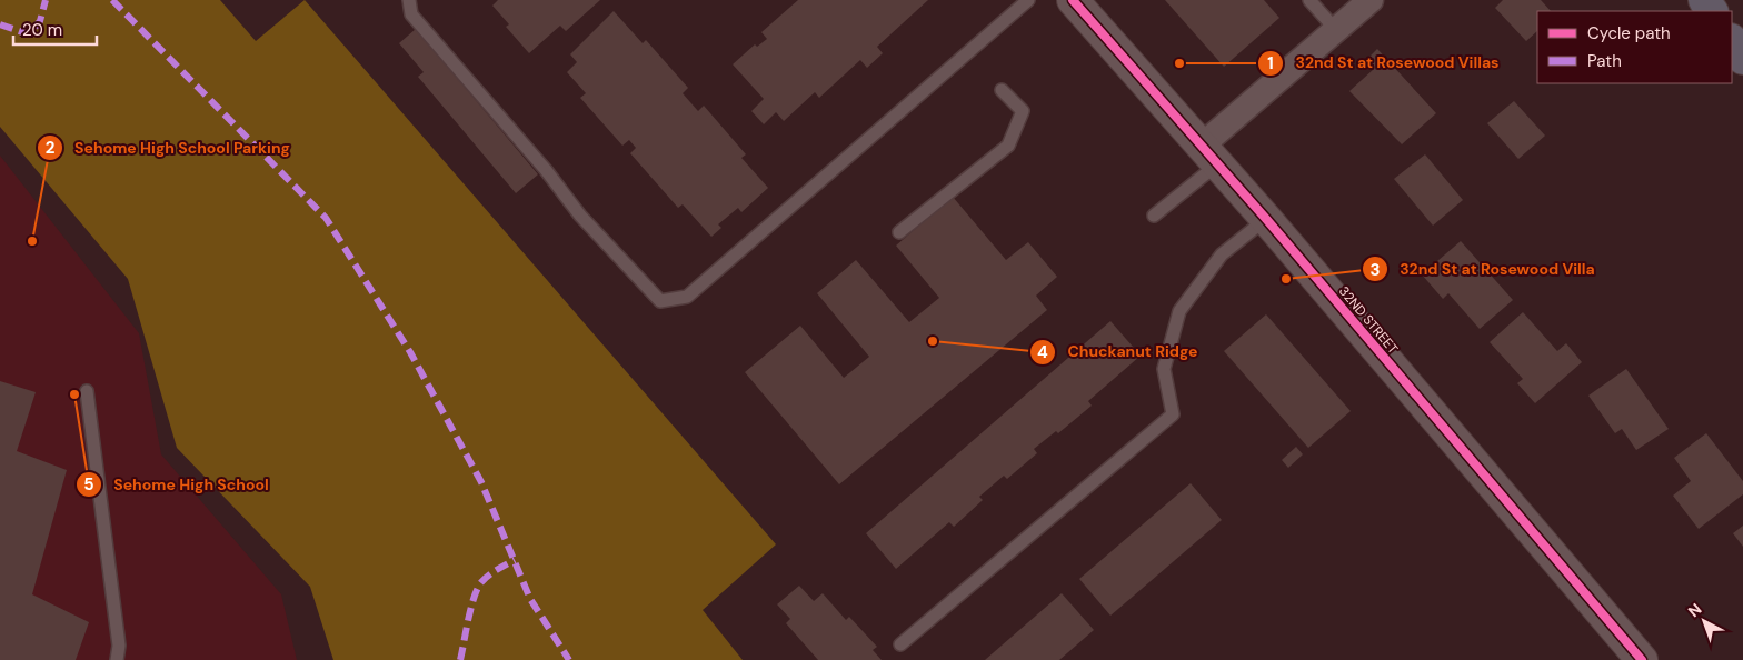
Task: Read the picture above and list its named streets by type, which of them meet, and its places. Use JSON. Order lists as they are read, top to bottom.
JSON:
{
  "streets": {
    "street": ["32ND STREET"]
  },
  "places": [
    "32nd St at Rosewood Villas",
    "Sehome High School Parking",
    "32nd St at Rosewood Villa",
    "Chuckanut Ridge",
    "Sehome High School"
  ],
  "legend": ["Cycle path", "Path"],
  "scale_bar": "20 m",
  "north": "top left"
}
